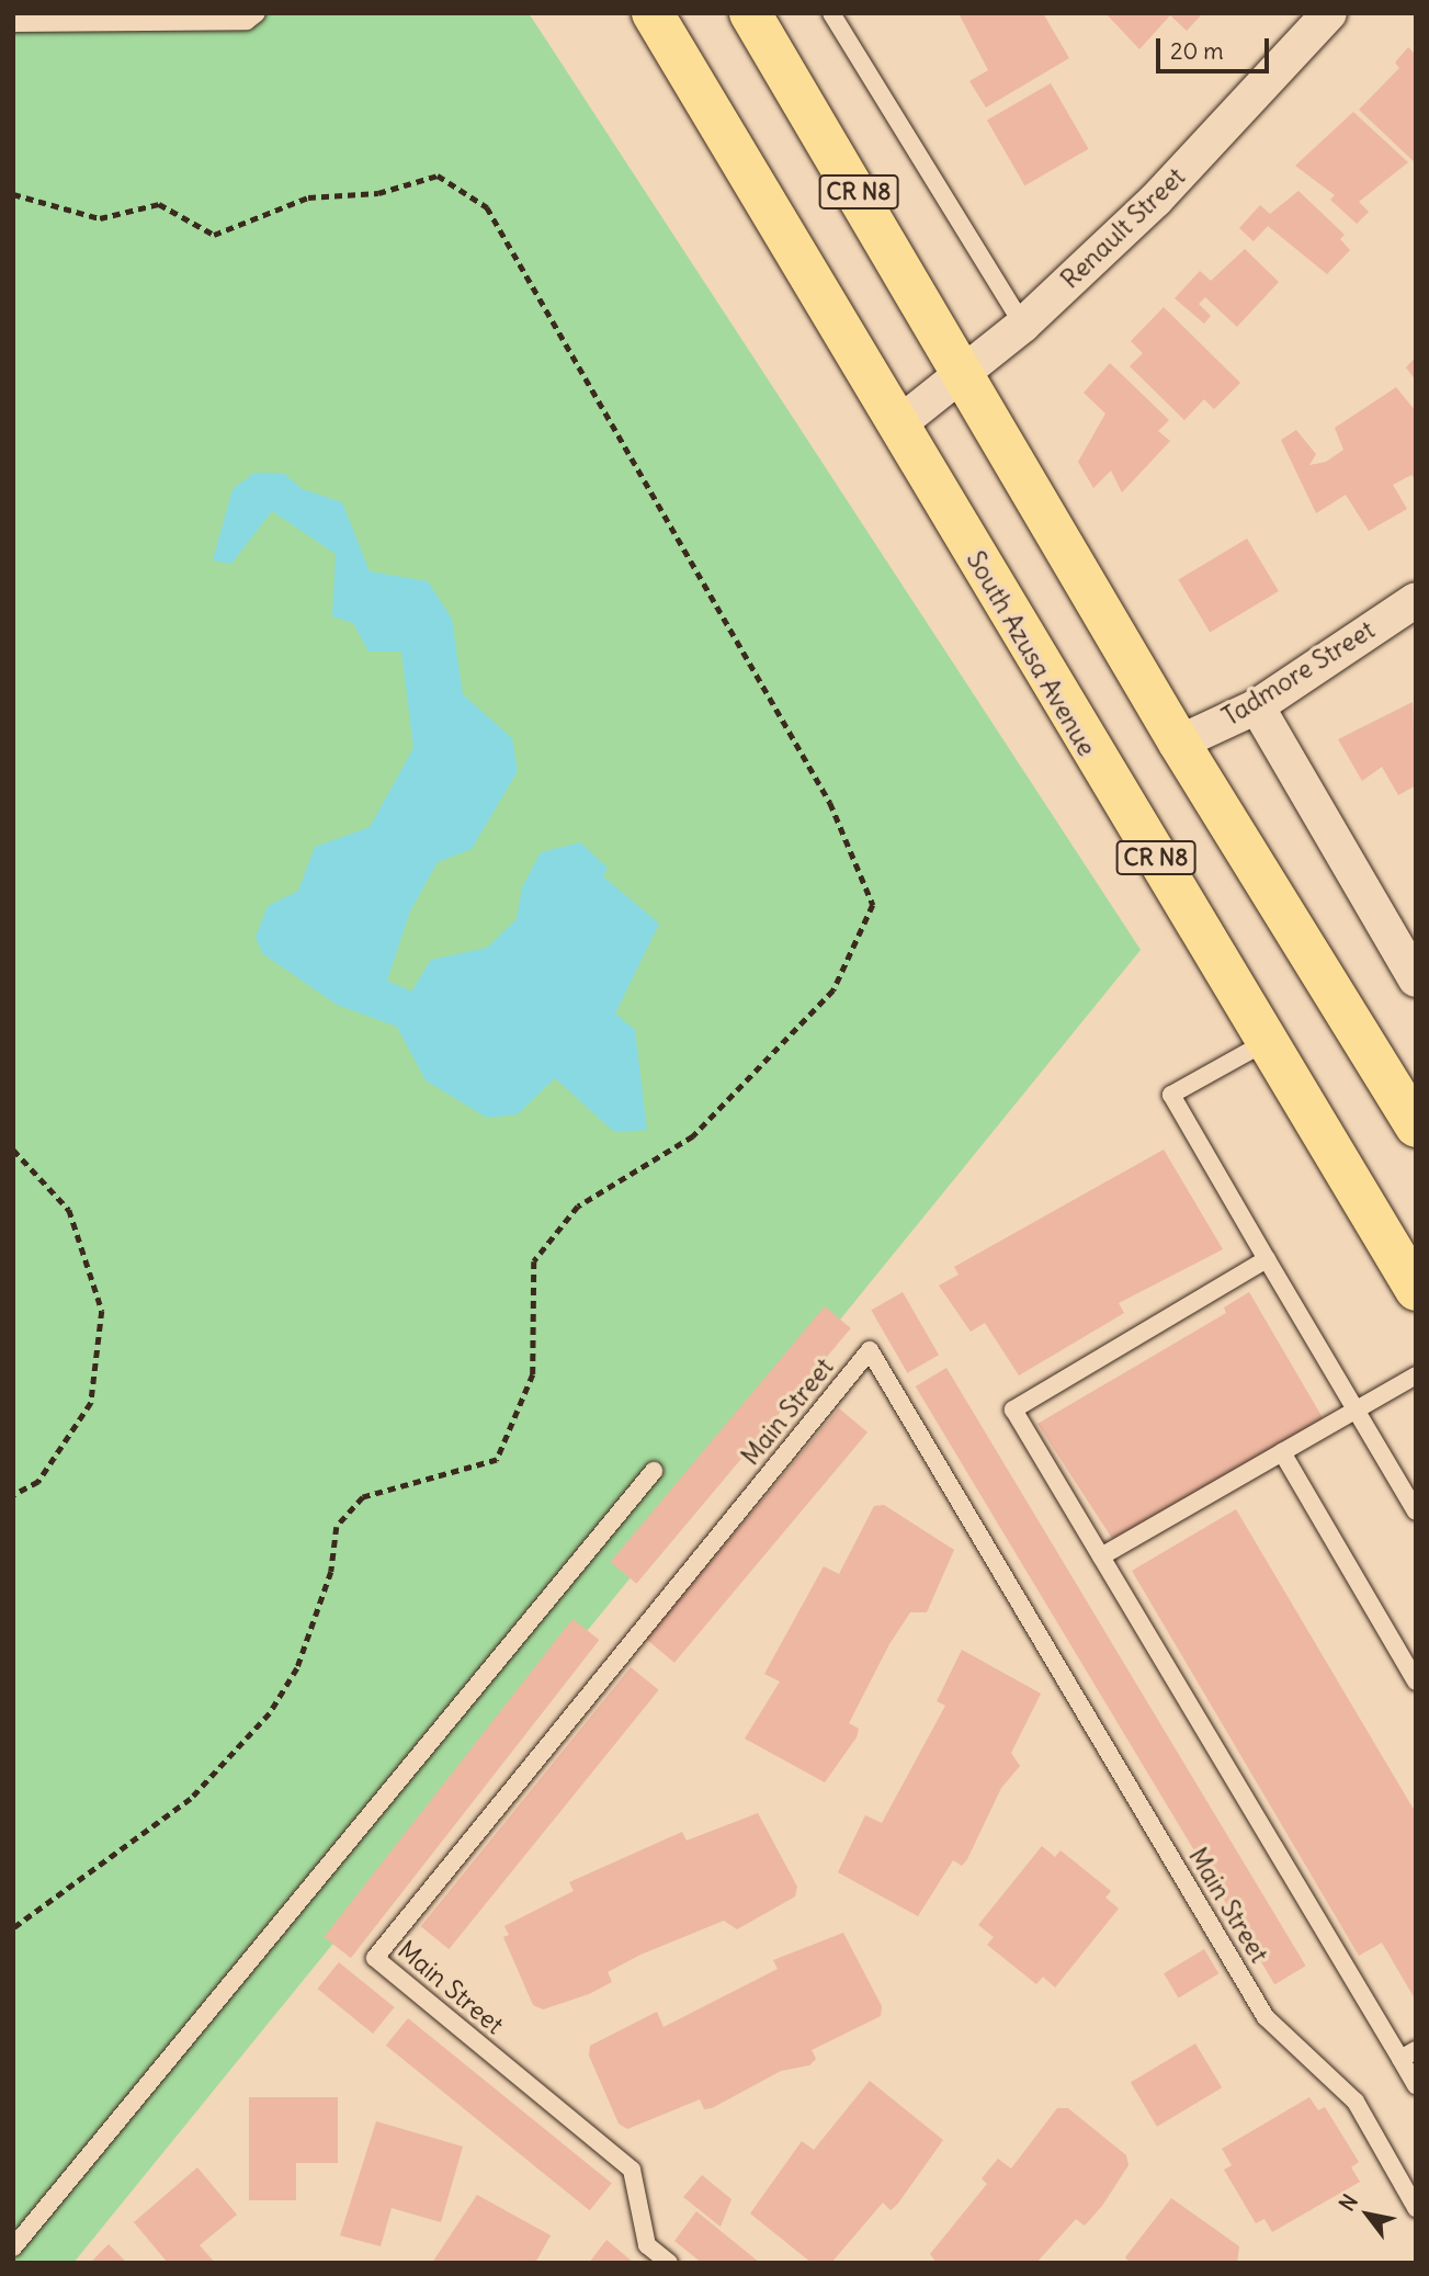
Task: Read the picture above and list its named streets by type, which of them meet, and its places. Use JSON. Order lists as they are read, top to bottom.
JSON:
{
  "streets": {
    "main road": ["CR N8", "South Azusa Avenue"],
    "street": ["Renault Street", "Tadmore Street"],
    "lane": ["Main Street"]
  },
  "crossings": [
    ["CR N8", "Renault Street"],
    ["CR N8", "Tadmore Street"],
    ["Renault Street", "South Azusa Avenue"]
  ],
  "scale_bar": "20 m",
  "north": "top left"
}
